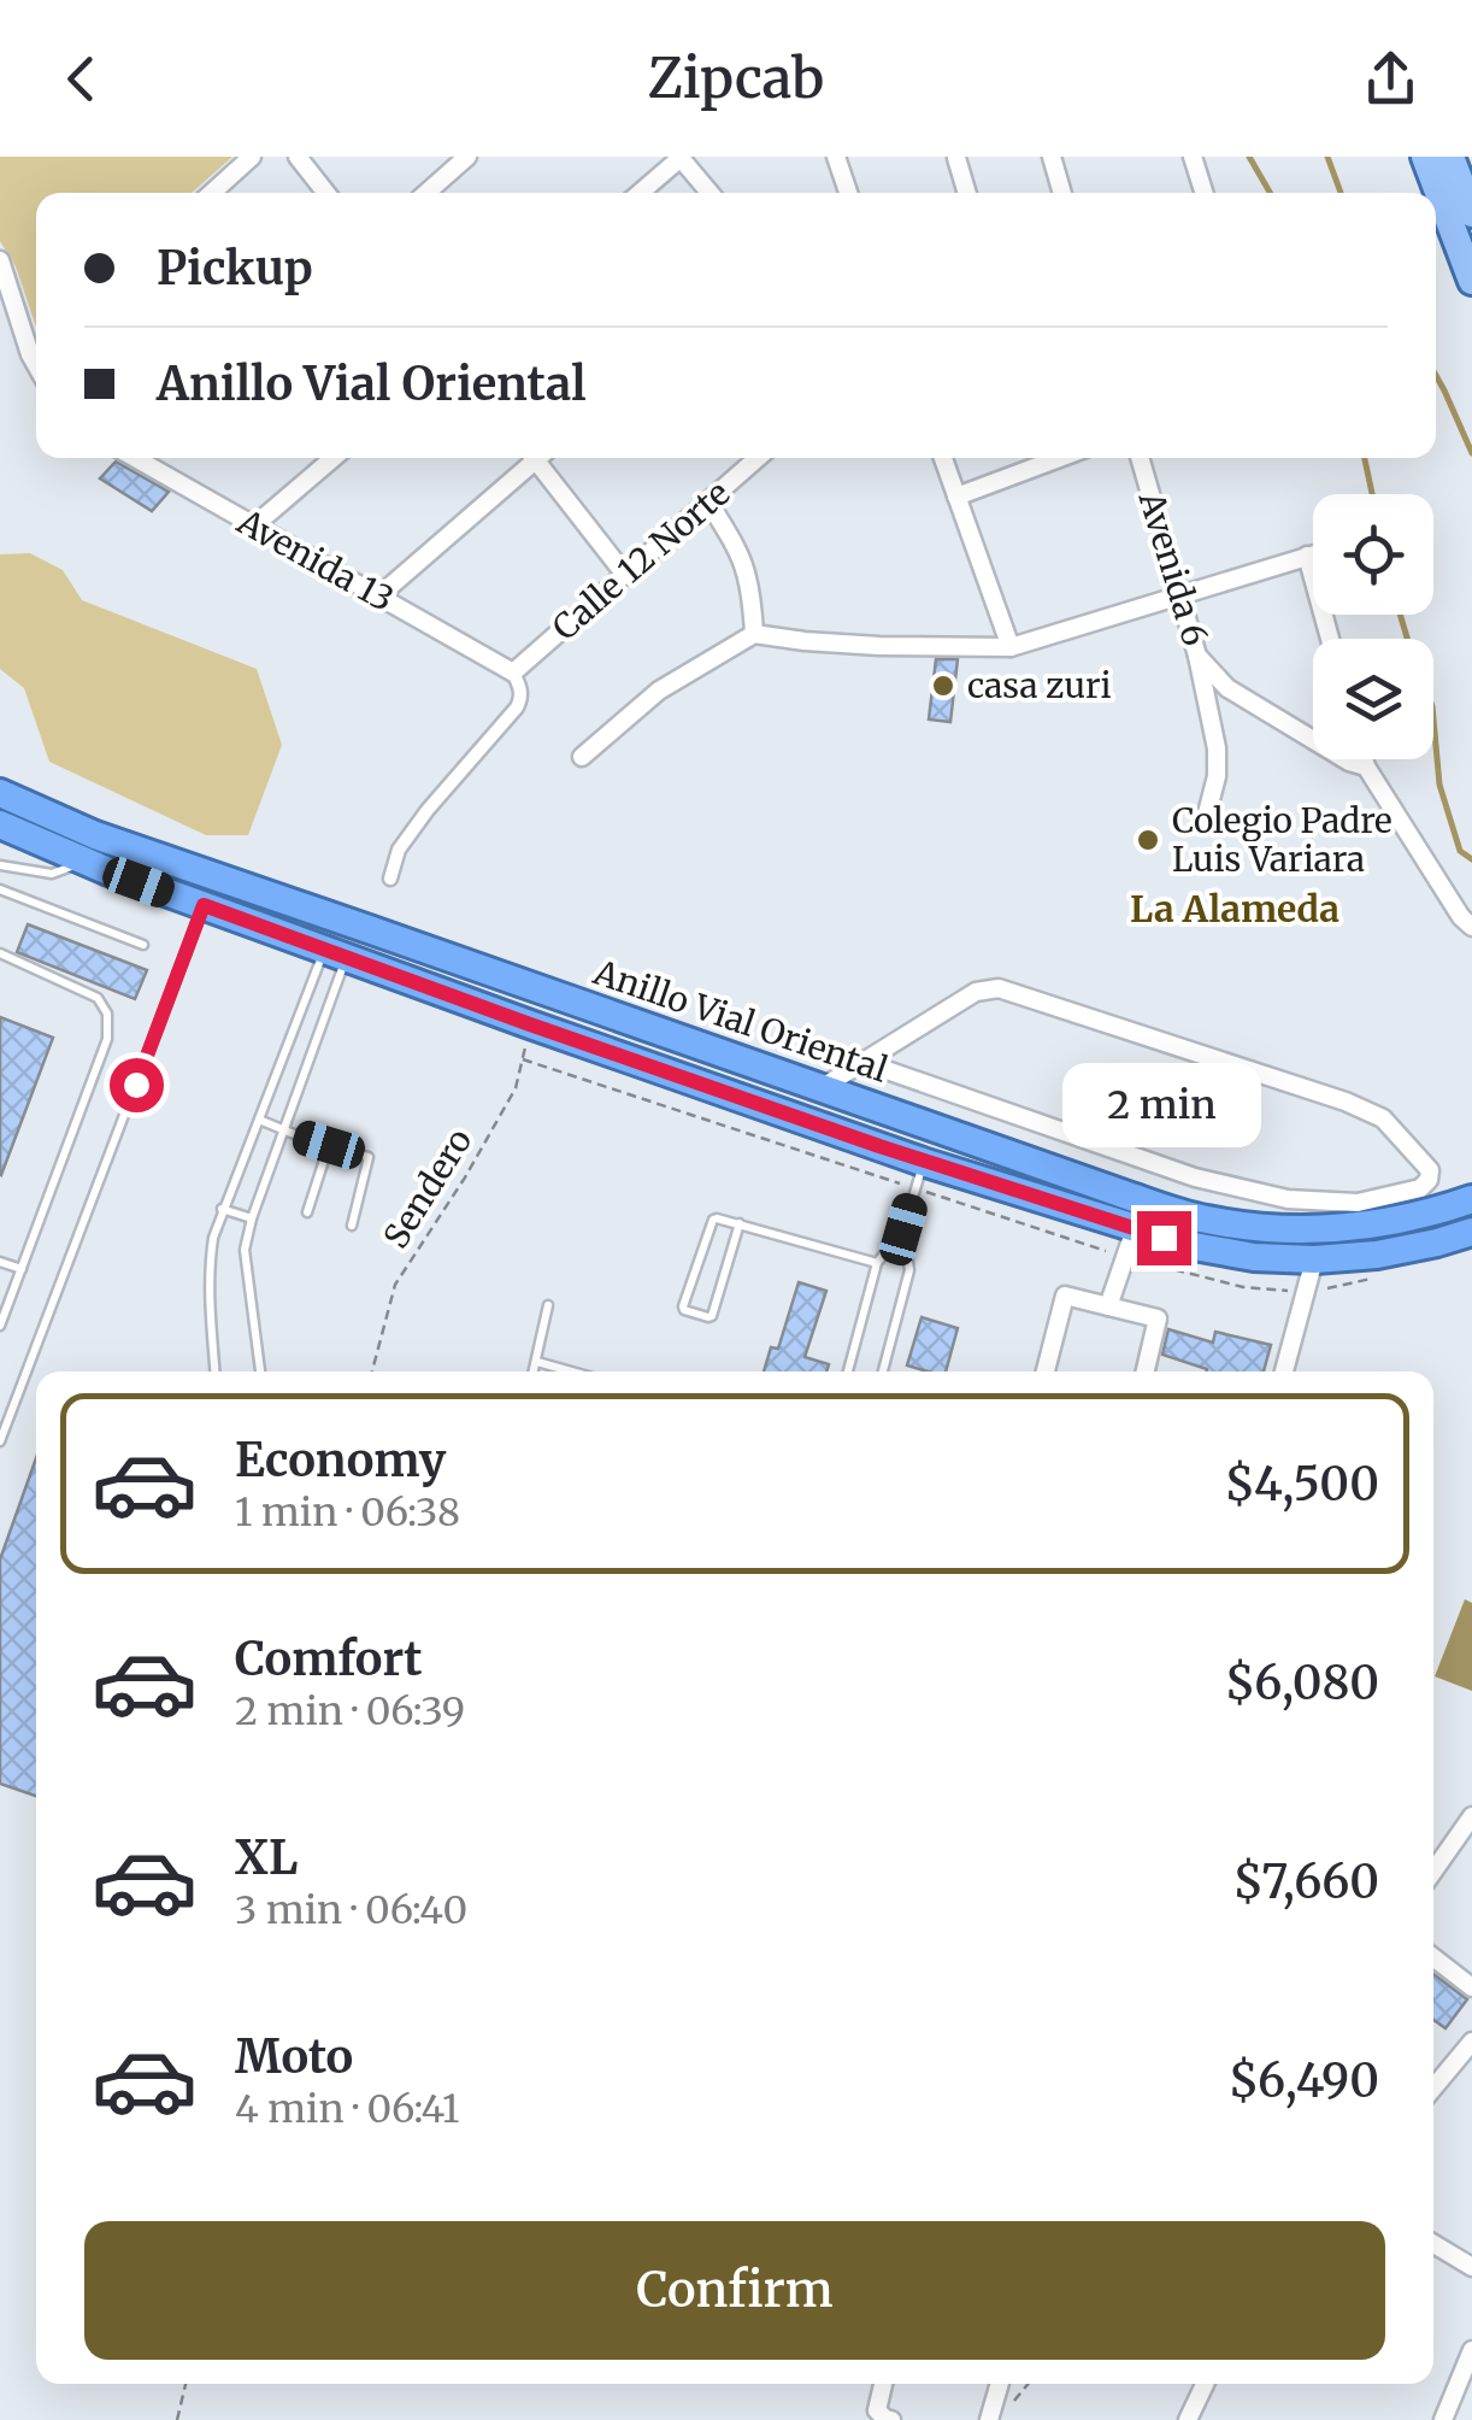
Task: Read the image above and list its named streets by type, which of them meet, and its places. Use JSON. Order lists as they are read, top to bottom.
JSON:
{
  "streets": {
    "highway": ["Anillo Vial Oriental"],
    "street": ["Avenida 13", "Calle 12 Norte", "Avenida 6"],
    "path": ["Sendero"]
  },
  "crossings": [
    ["Avenida 13", "Calle 12 Norte"]
  ],
  "districts": ["La Alameda"],
  "places": ["casa zuri", "Colegio Padre Luis Variara"],
  "page": {
    "header": "Zipcab",
    "banner": ["Pickup", "Anillo Vial Oriental"],
    "bubble": "2 min",
    "list": [
      {
        "name": "Economy",
        "note": "1 min · 06:38",
        "value": "$4,500"
      },
      {
        "name": "Comfort",
        "note": "2 min · 06:39",
        "value": "$6,080"
      },
      {
        "name": "XL",
        "note": "3 min · 06:40",
        "value": "$7,660"
      },
      {
        "name": "Moto",
        "note": "4 min · 06:41",
        "value": "$6,490"
      }
    ],
    "buttons": "Confirm"
  }
}
